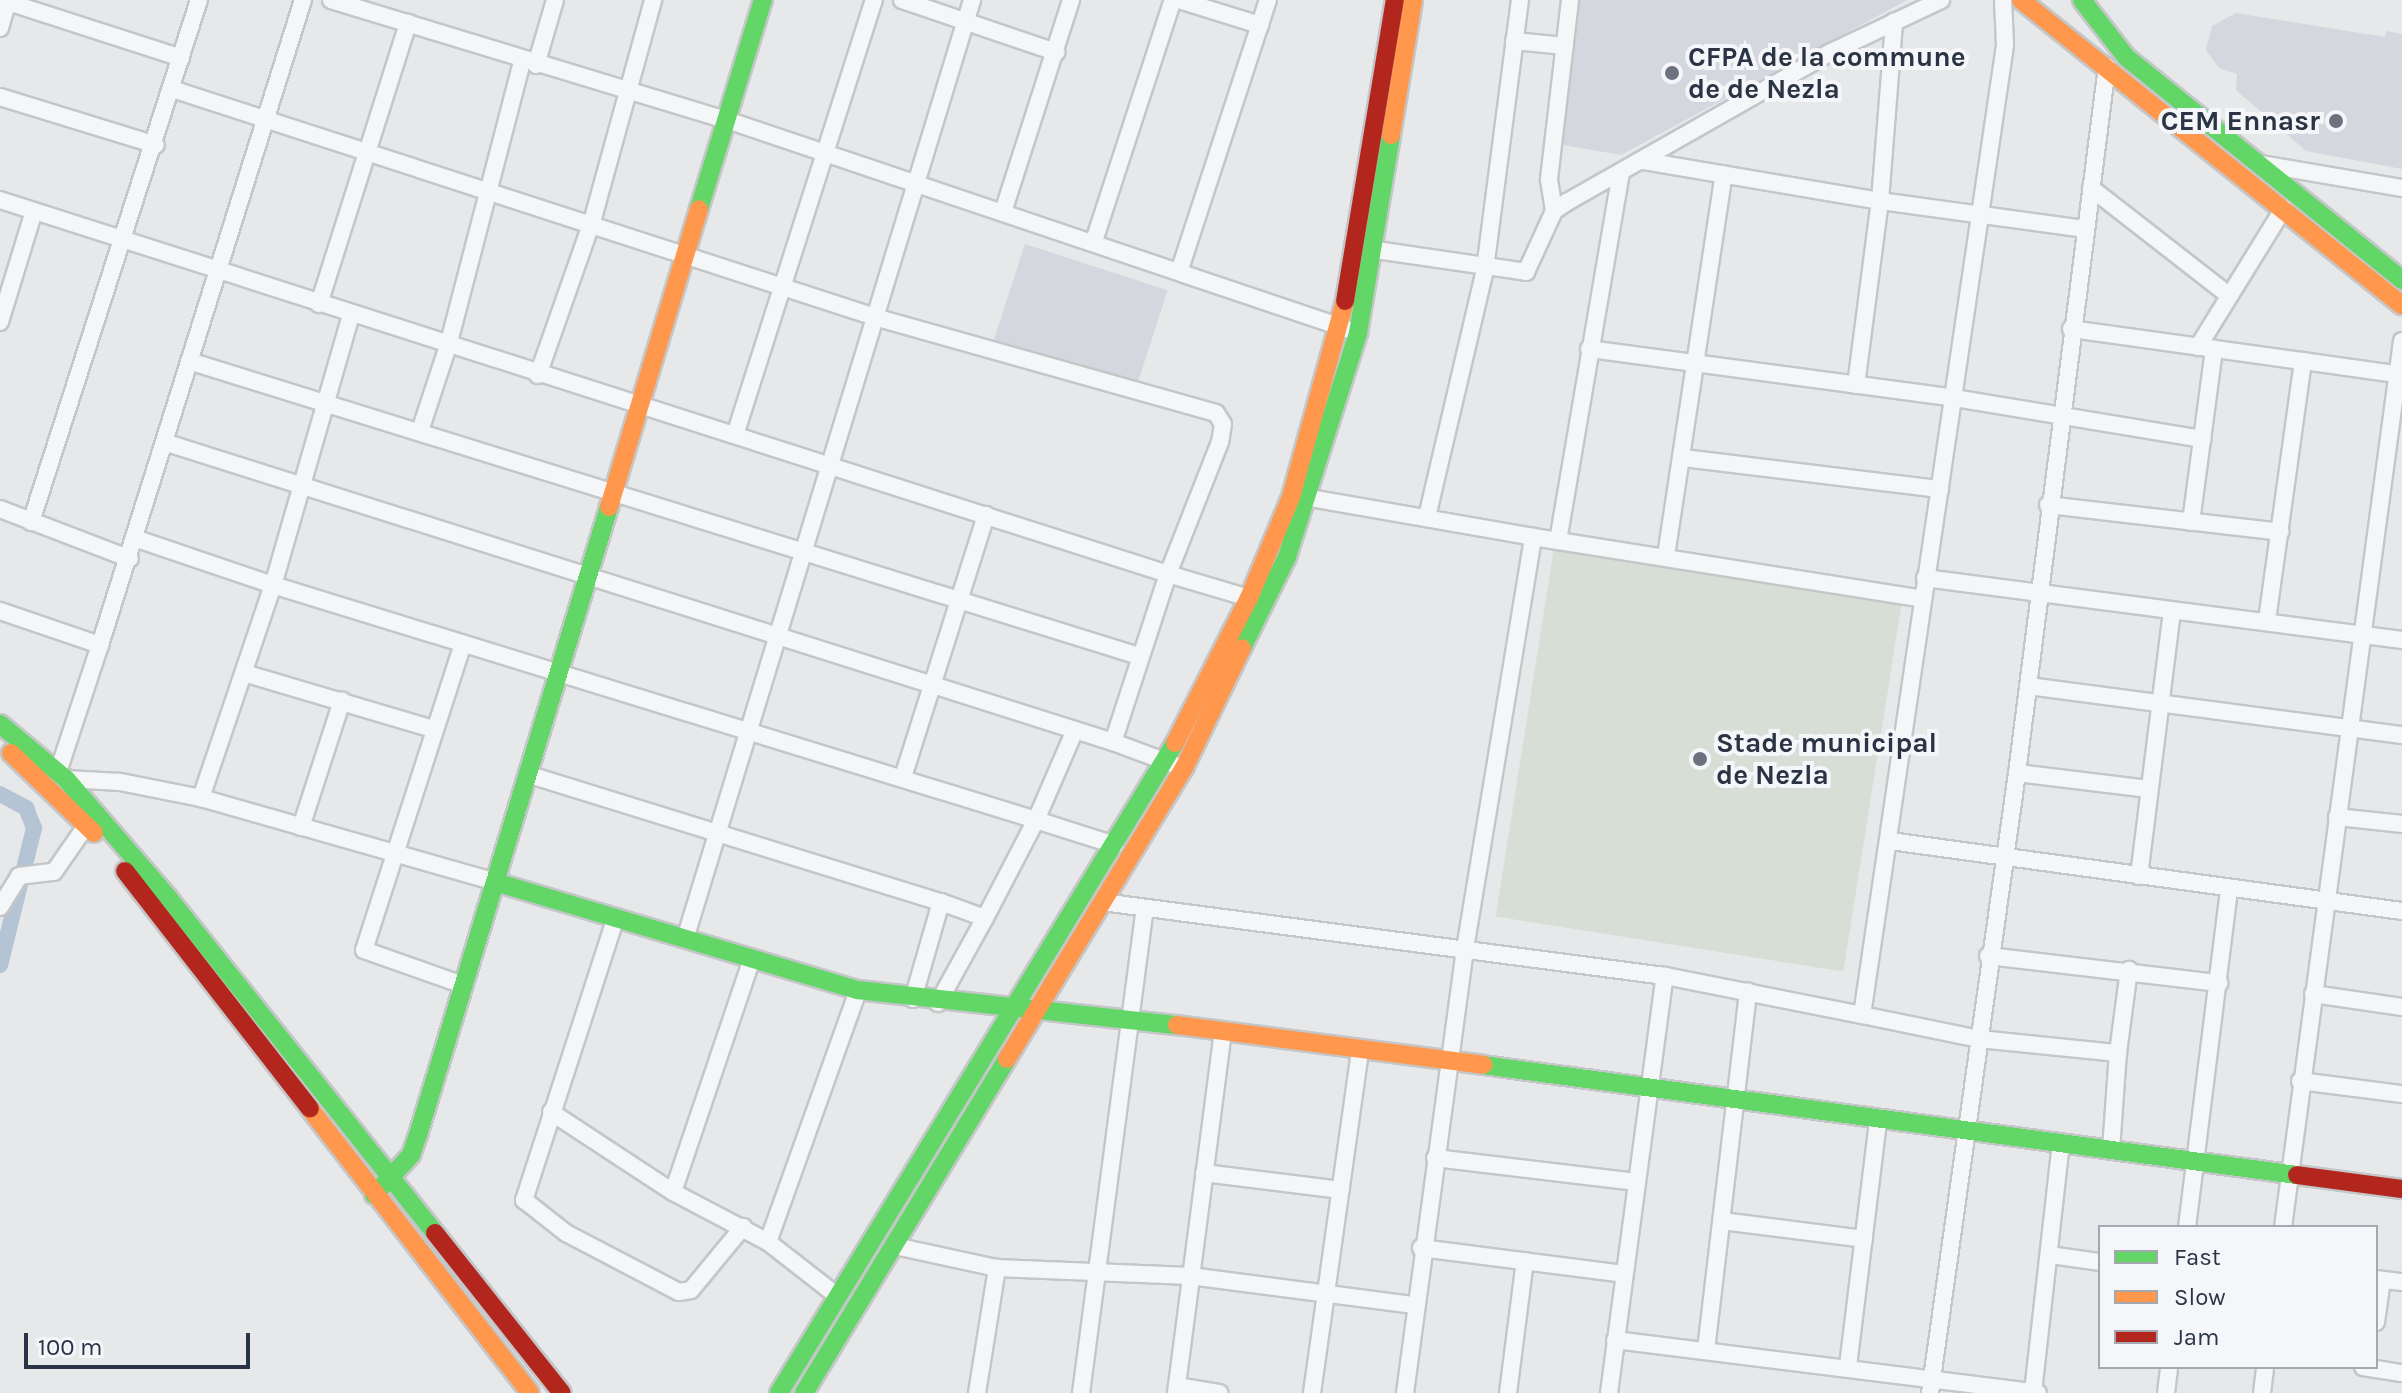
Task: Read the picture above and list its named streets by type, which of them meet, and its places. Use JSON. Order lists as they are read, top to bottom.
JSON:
{
  "places": ["CFPA de la commune de de Nezla", "CEM Ennasr", "Stade municipal de Nezla"],
  "legend": ["Fast", "Slow", "Jam"],
  "scale_bar": "100 m"
}
